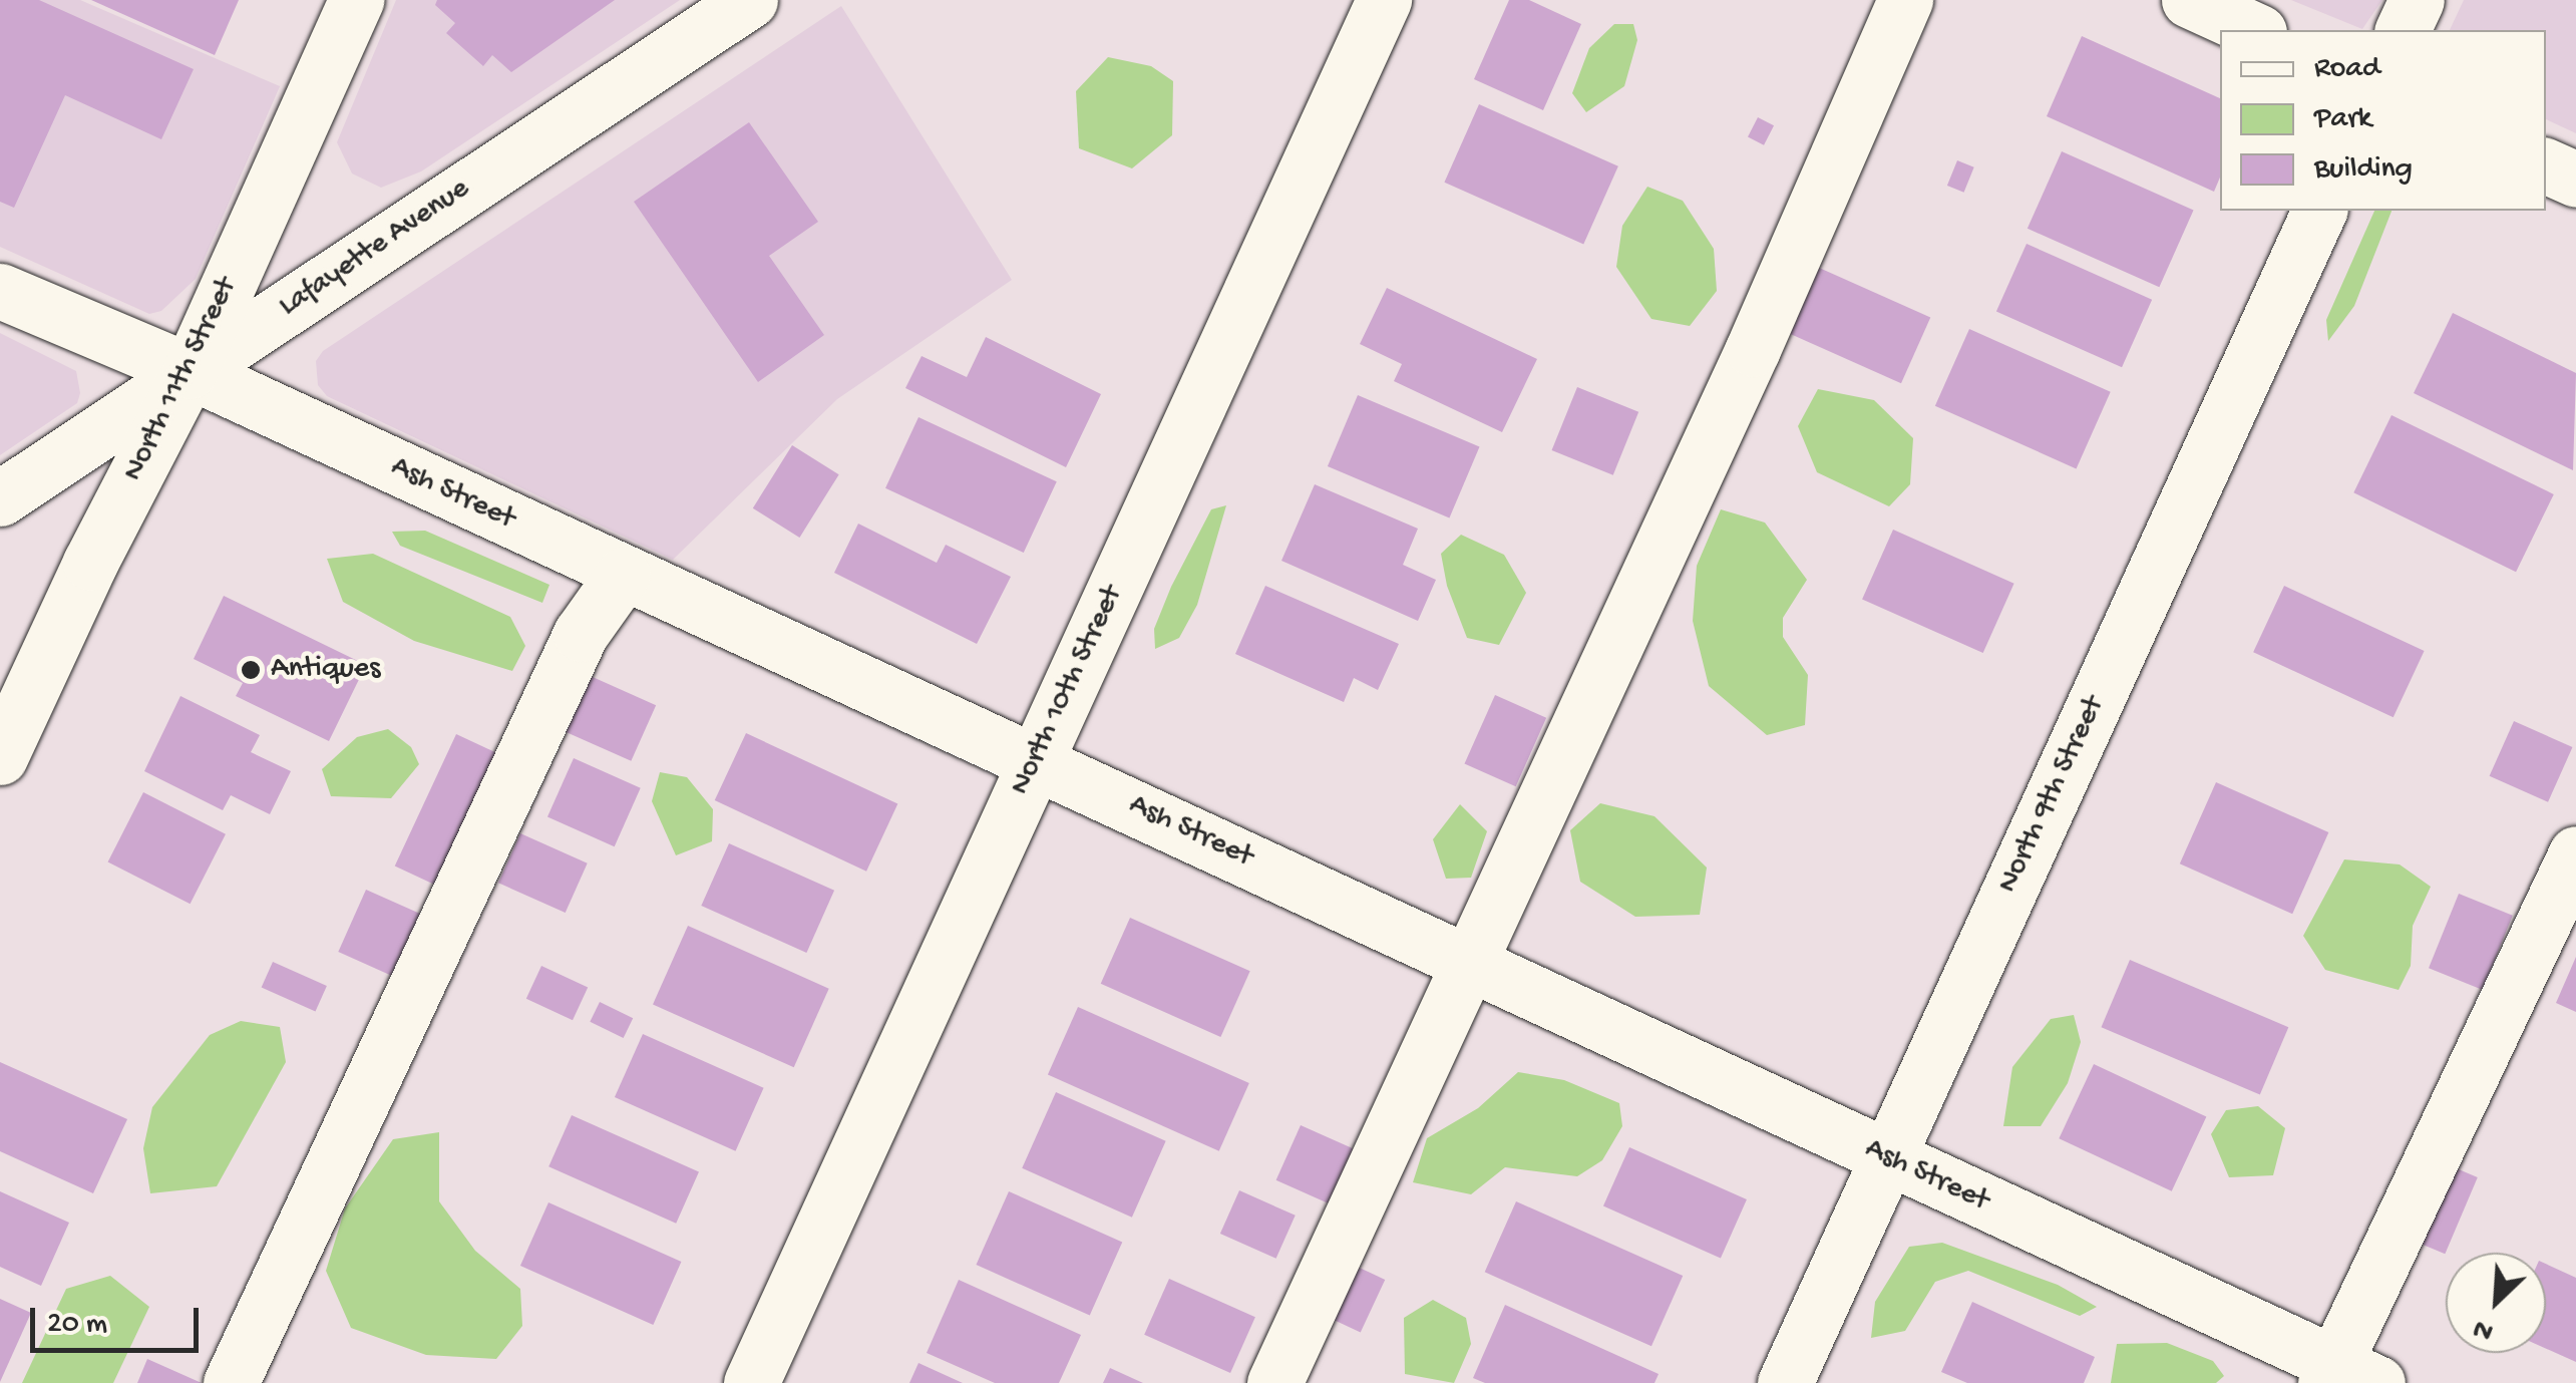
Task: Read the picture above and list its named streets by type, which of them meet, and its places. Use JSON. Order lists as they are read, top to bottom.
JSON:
{
  "streets": {
    "street": [
      "Lafayette Avenue",
      "North 11th Street",
      "Ash Street",
      "North 10th Street",
      "North 9th Street"
    ]
  },
  "crossings": [
    ["Lafayette Avenue", "North 11th Street"],
    ["Lafayette Avenue", "Ash Street"],
    ["North 11th Street", "Ash Street"],
    ["Ash Street", "North 10th Street"],
    ["Ash Street", "North 9th Street"]
  ],
  "places": ["Antiques"],
  "legend": ["Road", "Park", "Building"],
  "scale_bar": "20 m",
  "north": "bottom left"
}
